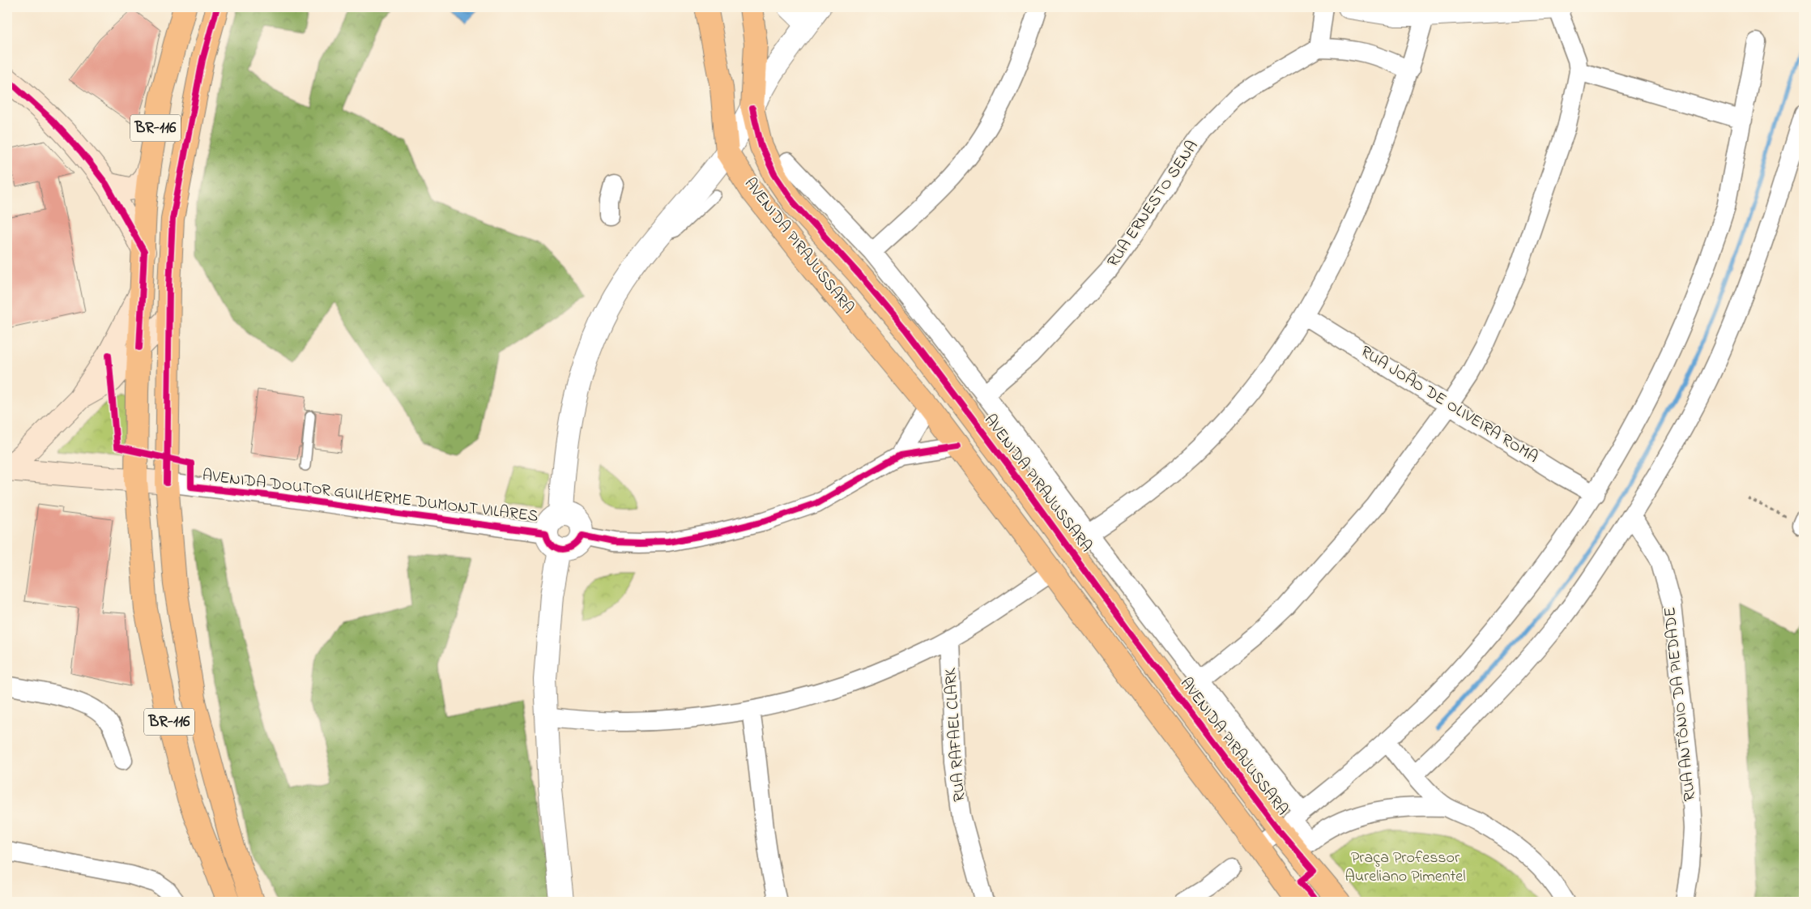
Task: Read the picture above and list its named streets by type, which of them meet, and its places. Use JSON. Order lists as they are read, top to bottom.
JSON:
{
  "streets": {
    "main road": ["BR-116", "AVENIDA PIRAJUSSARA", "AVENIDA DOUTOR GUILHERME DUMONT VILARES"],
    "street": [
      "RUA ERNESTO SENA",
      "RUA JOÃO DE OLIVEIRA ROMA",
      "RUA ANTÔNIO DA PIEDADE",
      "RUA RAFAEL CLARK"
    ]
  },
  "crossings": [
    ["BR-116", "AVENIDA DOUTOR GUILHERME DUMONT VILARES"],
    ["RUA ERNESTO SENA", "AVENIDA PIRAJUSSARA"]
  ],
  "parks": ["Praça Professor Aureliano Pimentel"]
}
